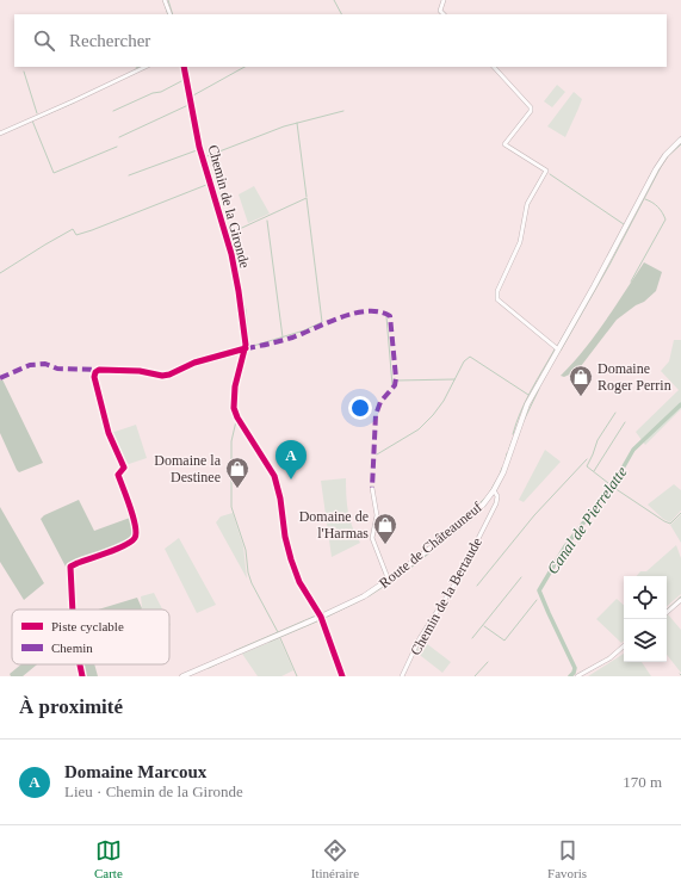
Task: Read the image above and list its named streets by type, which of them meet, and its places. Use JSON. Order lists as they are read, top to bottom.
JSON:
{
  "streets": {
    "main road": ["Route de Châteauneuf"],
    "street": ["Chemin de la Gironde", "Chemin de la Bertaude"]
  },
  "crossings": [
    ["Chemin de la Gironde", "Route de Châteauneuf"],
    ["Route de Châteauneuf", "Chemin de la Bertaude"]
  ],
  "water": ["Canal de Pierrelatte"],
  "places": {
    "shop": ["Domaine Roger Perrin", "Domaine la Destinee", "Domaine de l'Harmas"]
  },
  "legend": ["Piste cyclable", "Chemin"],
  "page": {
    "search": "Rechercher",
    "pins": "A",
    "heading": "À proximité",
    "list": [
      {
        "mark": "A",
        "name": "Domaine Marcoux",
        "note": "Lieu · Chemin de la Gironde",
        "value": "170 m"
      }
    ],
    "nav": ["Carte", "Itinéraire", "Favoris"]
  }
}
